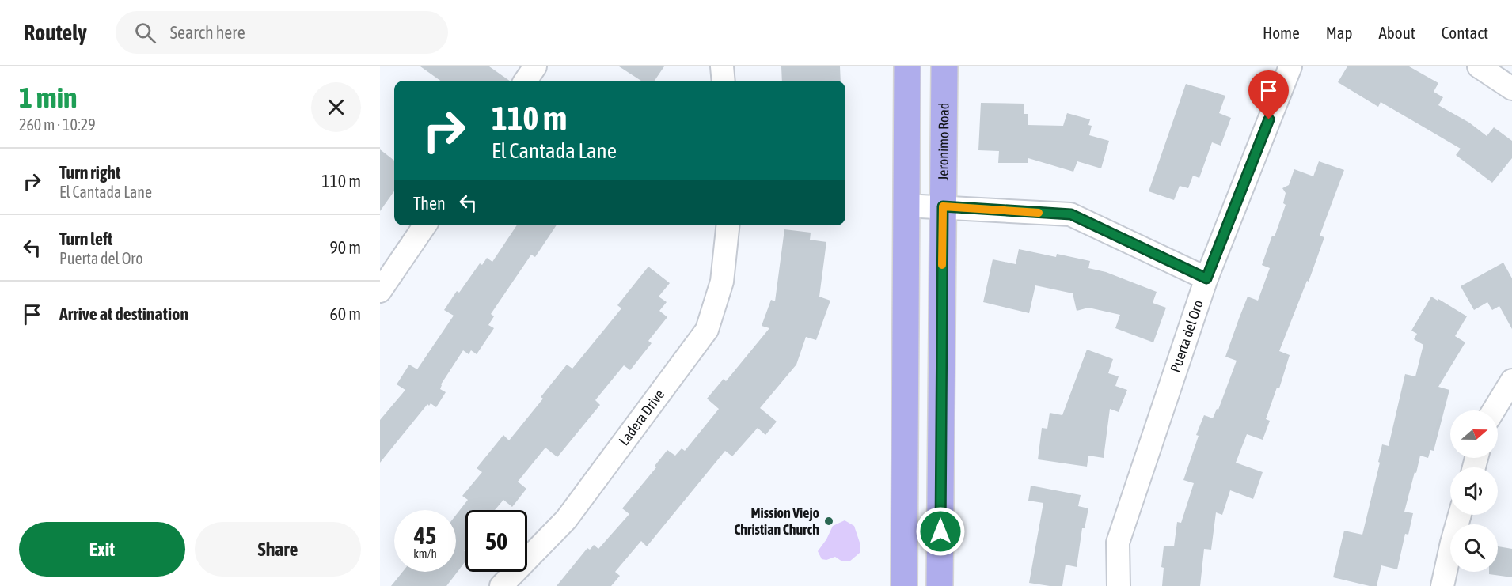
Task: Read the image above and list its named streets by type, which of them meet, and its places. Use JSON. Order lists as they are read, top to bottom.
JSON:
{
  "streets": {
    "main road": ["Jeronimo Road"],
    "street": ["Puerta del Oro", "Ladera Drive"]
  },
  "places": ["Mission Viejo Christian Church"],
  "north": "right",
  "page": {
    "header": "Routely",
    "search": "Search here",
    "nav": [
      "Home",
      "Map",
      "About",
      "Contact"
    ],
    "heading": ["1 min", "260 m · 10:29"],
    "turn": ["110 m", "El Cantada Lane"],
    "list": [
      {
        "name": "Turn right",
        "note": "El Cantada Lane",
        "value": "110 m"
      },
      {
        "name": "Turn left",
        "note": "Puerta del Oro",
        "value": "90 m"
      },
      {
        "name": "Arrive at destination",
        "value": "60 m"
      }
    ],
    "then": "Then",
    "speed": "45 km/h",
    "limit": "50",
    "buttons": ["Exit", "Share"]
  }
}
